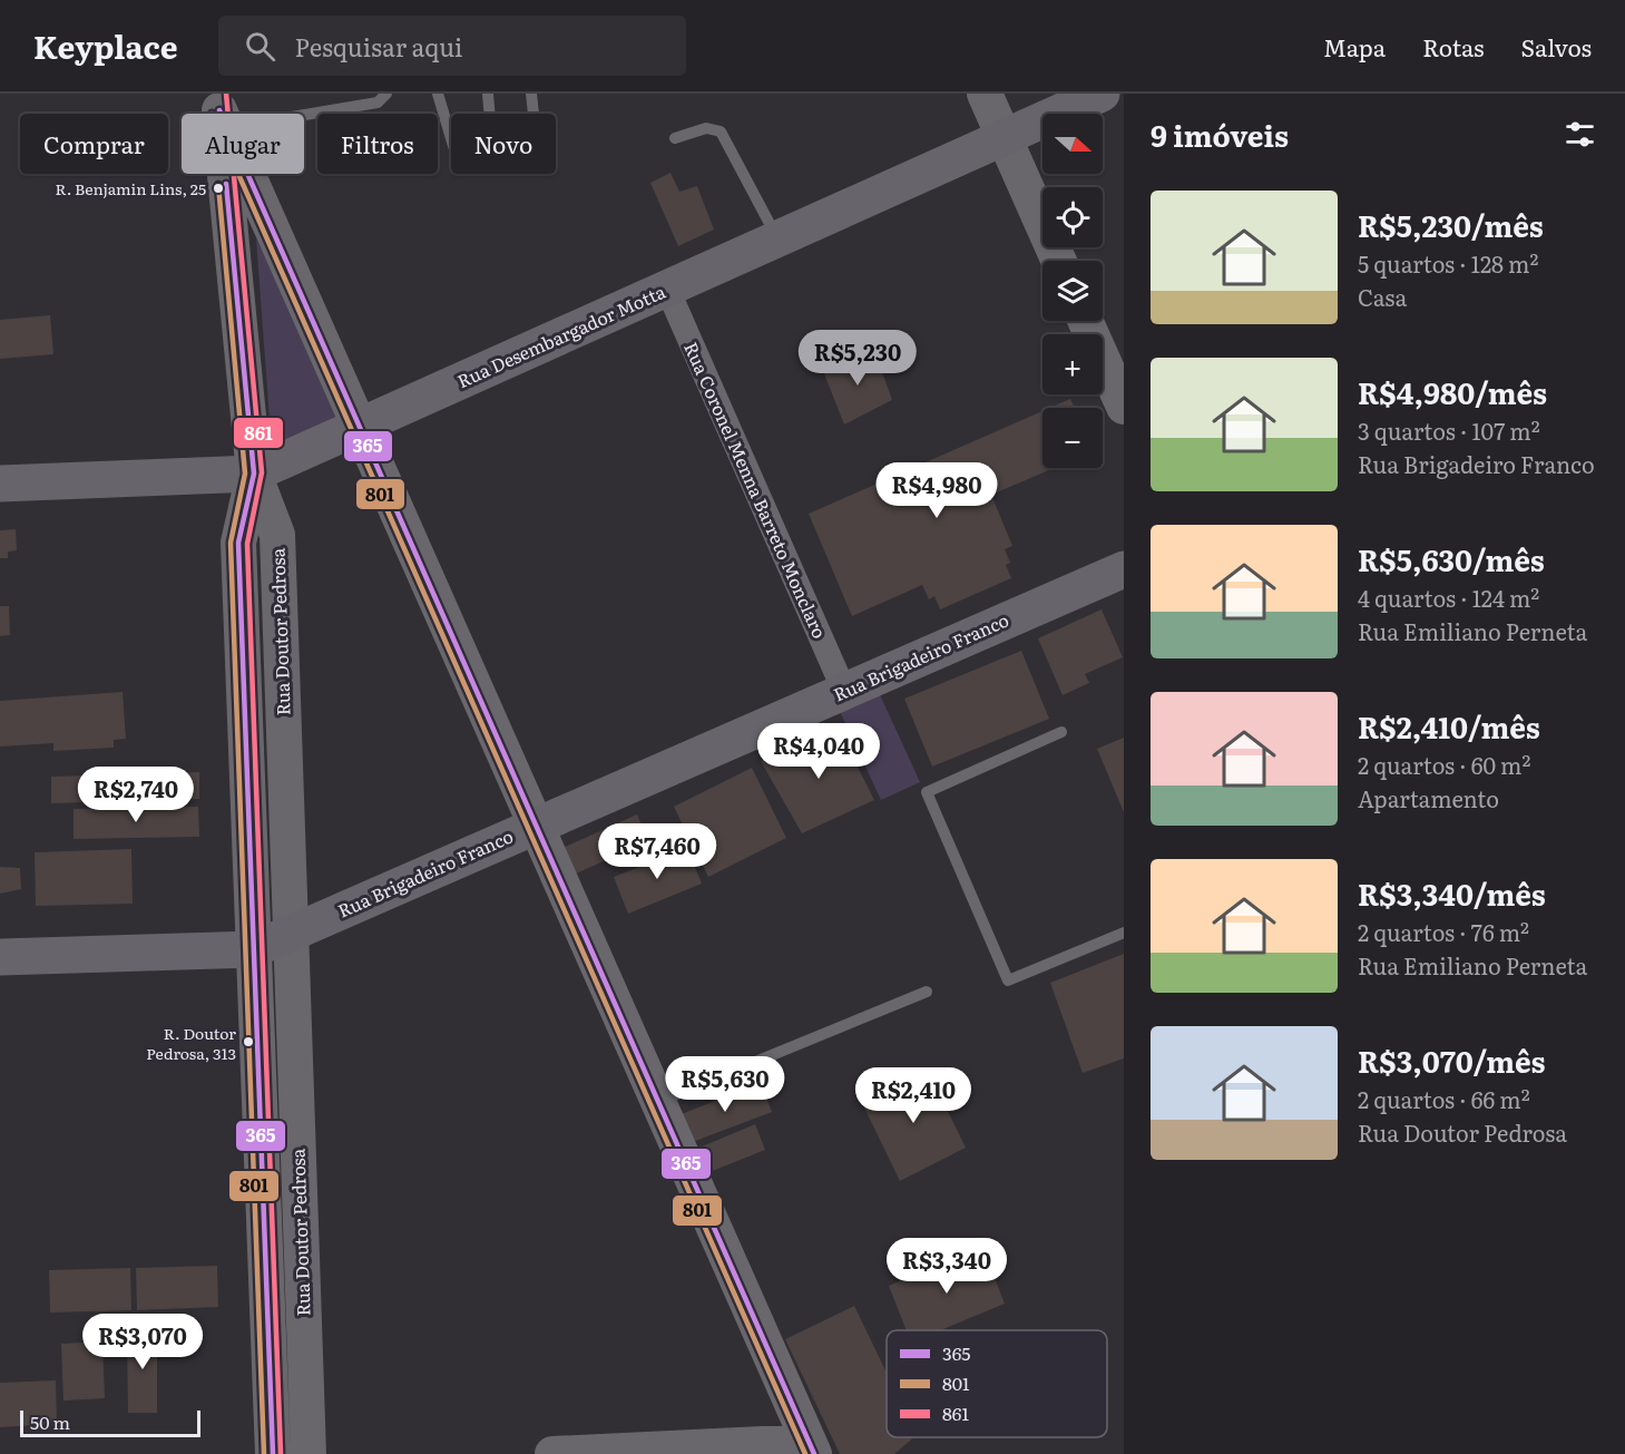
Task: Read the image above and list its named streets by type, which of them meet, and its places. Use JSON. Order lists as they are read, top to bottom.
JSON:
{
  "streets": {
    "main road": ["Rua Desembargador Motta", "Rua Doutor Pedrosa", "Rua Brigadeiro Franco"],
    "street": ["Rua Coronel Menna Barreto Monclaro"]
  },
  "crossings": [
    ["Rua Desembargador Motta", "Rua Coronel Menna Barreto Monclaro"],
    ["Rua Desembargador Motta", "Rua Doutor Pedrosa"],
    ["Rua Coronel Menna Barreto Monclaro", "Rua Brigadeiro Franco"],
    ["Rua Doutor Pedrosa", "Rua Brigadeiro Franco"]
  ],
  "places": ["R. Benjamin Lins, 25", "R. Doutor Pedrosa, 313"],
  "lines": ["transit line 861", "transit line 365", "transit line 801"],
  "legend": ["365", "801", "861"],
  "scale_bar": "50 m",
  "north": "right",
  "page": {
    "header": "Keyplace",
    "search": "Pesquisar aqui",
    "nav": ["Mapa", "Rotas", "Salvos"],
    "heading": "9 imóveis",
    "map_buttons": ["+", "−"],
    "chip": [
      "Comprar",
      "Alugar",
      "Filtros",
      "Novo"
    ],
    "list": [
      {
        "name": "R$5,230/mês",
        "note": "5 quartos · 128 m² · Casa"
      },
      {
        "name": "R$4,980/mês",
        "note": "3 quartos · 107 m² · Rua Brigadeiro Franco"
      },
      {
        "name": "R$5,630/mês",
        "note": "4 quartos · 124 m² · Rua Emiliano Perneta"
      },
      {
        "name": "R$2,410/mês",
        "note": "2 quartos · 60 m² · Apartamento"
      },
      {
        "name": "R$3,340/mês",
        "note": "2 quartos · 76 m² · Rua Emiliano Perneta"
      },
      {
        "name": "R$3,070/mês",
        "note": "2 quartos · 66 m² · Rua Doutor Pedrosa"
      }
    ],
    "price": [
      "R$5,230",
      "R$4,980",
      "R$4,040",
      "R$2,740",
      "R$7,460",
      "R$5,630",
      "R$2,410",
      "R$3,340",
      "R$3,070"
    ],
    "scale": "50 m"
  }
}
